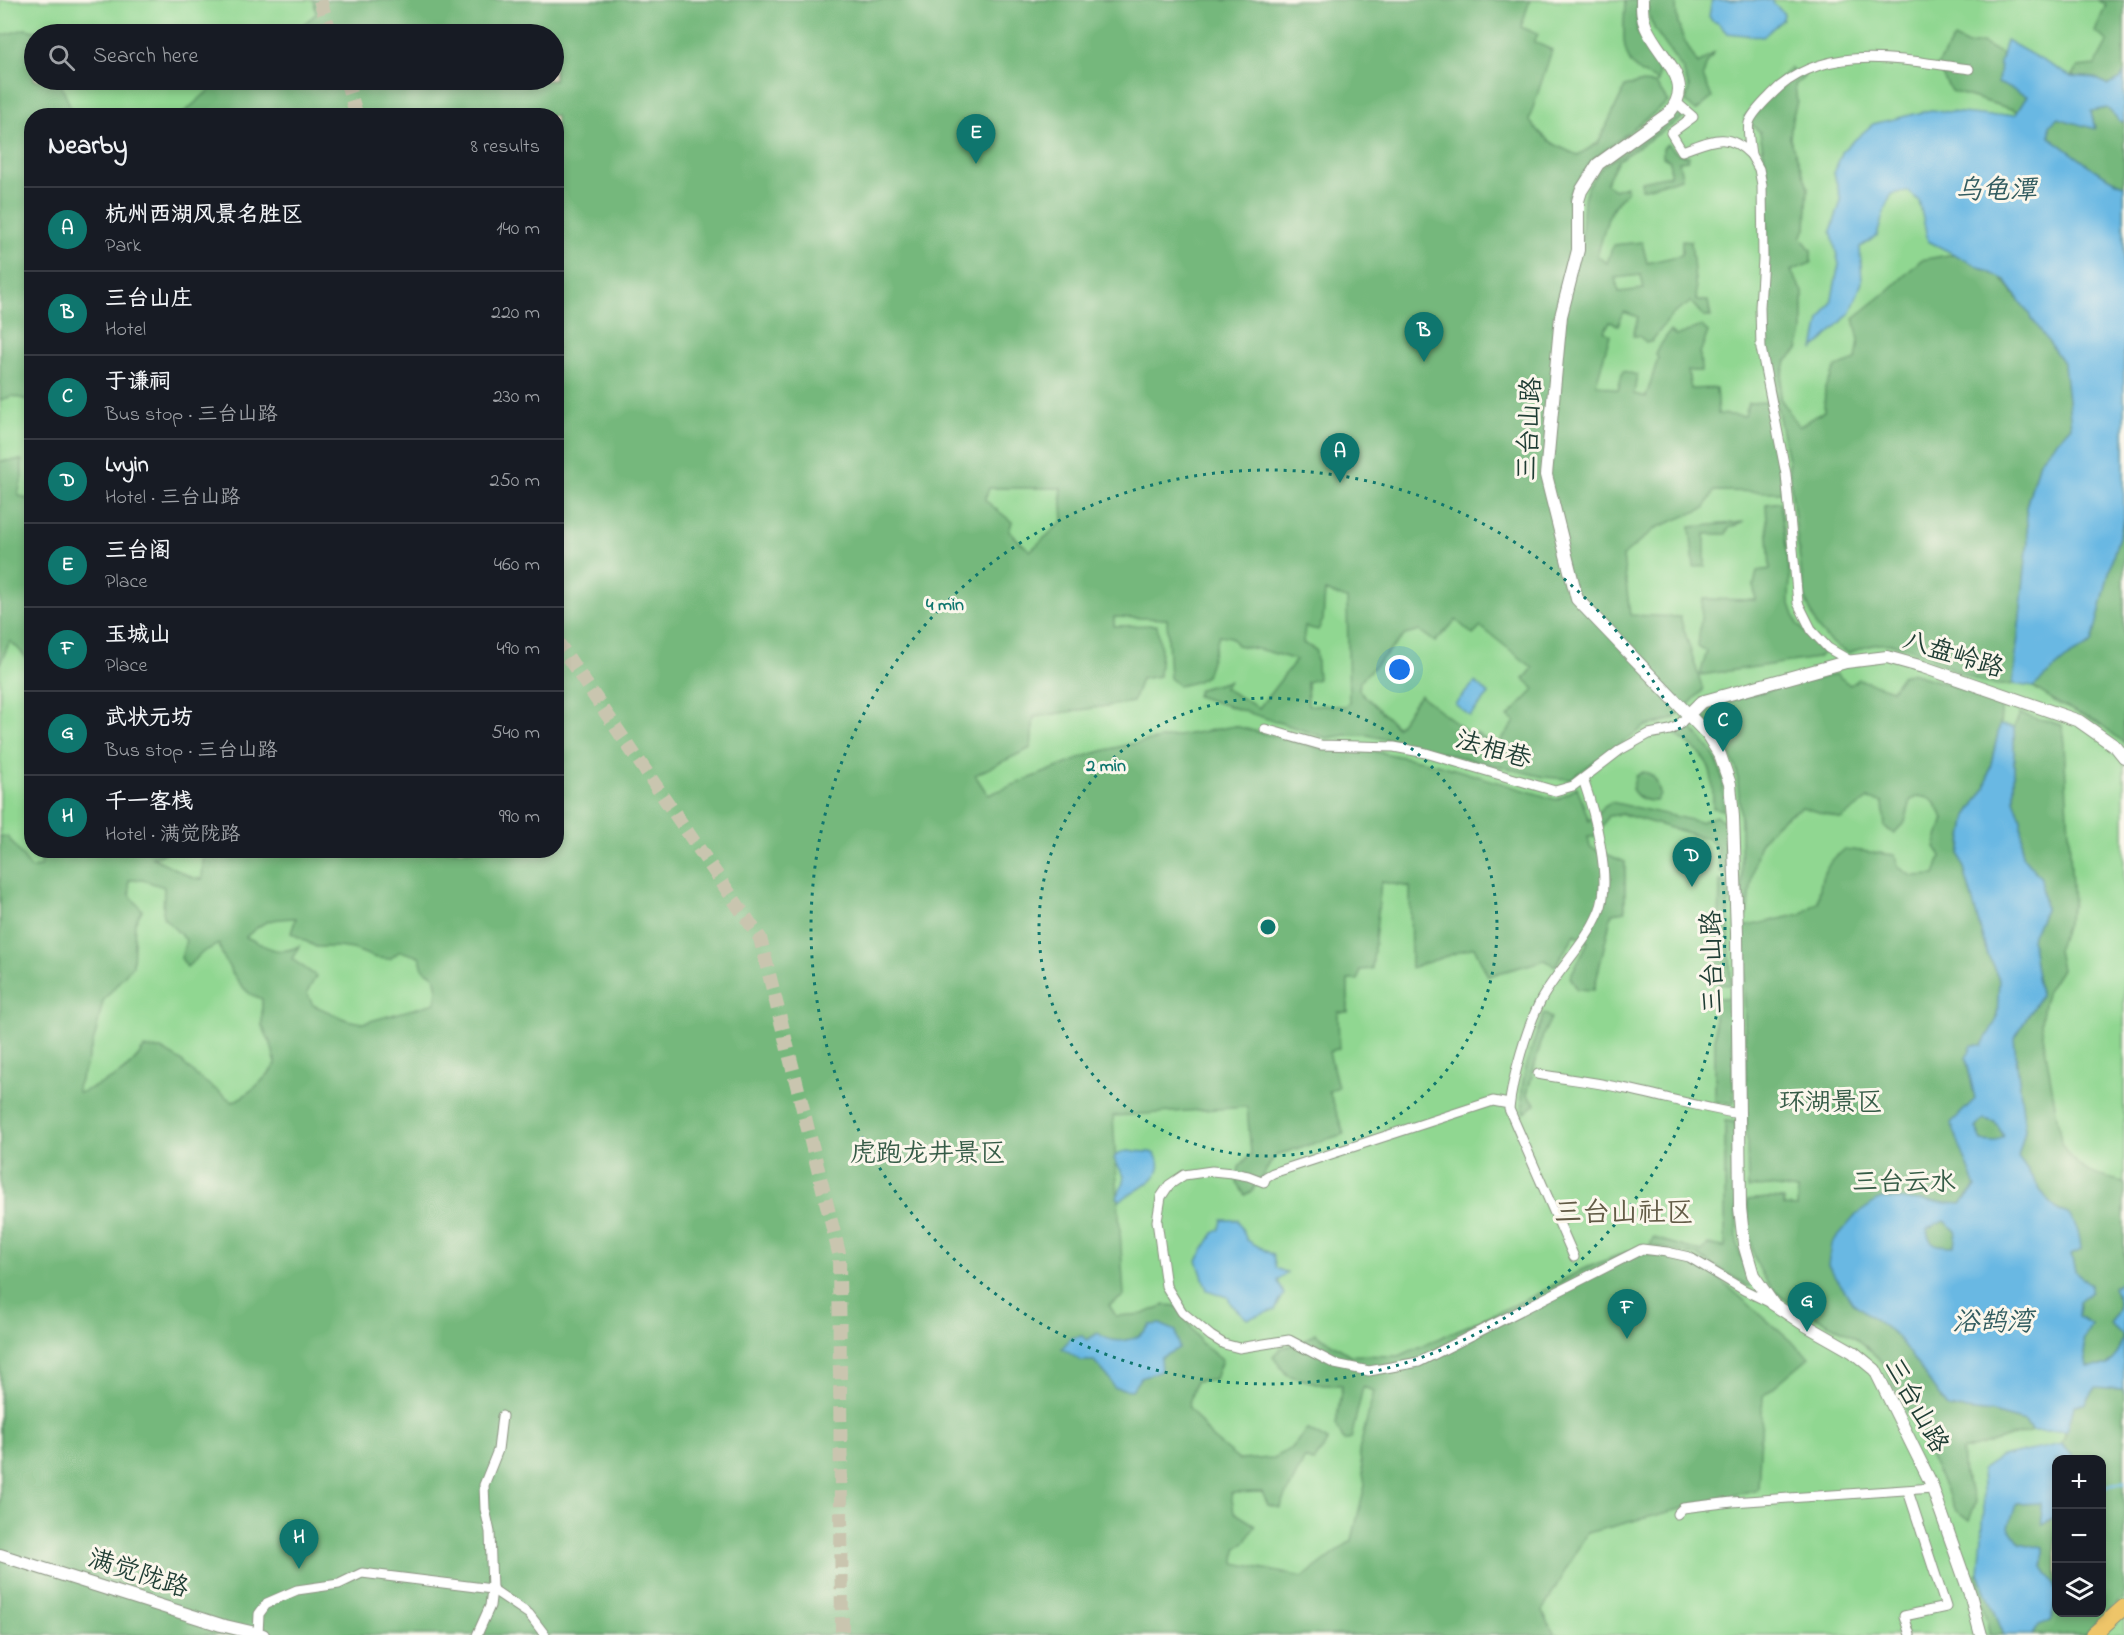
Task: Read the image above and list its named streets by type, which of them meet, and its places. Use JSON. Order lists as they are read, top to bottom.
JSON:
{
  "streets": {
    "street": [
      "三台山路",
      "八盘岭路",
      "法相巷",
      "满觉陇路"
    ]
  },
  "crossings": [
    ["三台山路", "八盘岭路"],
    ["三台山路", "法相巷"],
    ["八盘岭路", "法相巷"]
  ],
  "districts": ["三台山社区"],
  "water": ["乌龟潭", "浴鹄湾"],
  "parks": ["环湖景区", "虎跑龙井景区", "三台云水"],
  "page": {
    "search": "Search here",
    "heading": ["Nearby", "8 results"],
    "pins": [
      "E",
      "B",
      "A",
      "C",
      "D",
      "G",
      "F",
      "H"
    ],
    "list": [
      {
        "mark": "A",
        "name": "杭州西湖风景名胜区",
        "note": "Park",
        "value": "140 m"
      },
      {
        "mark": "B",
        "name": "三台山庄",
        "note": "Hotel",
        "value": "220 m"
      },
      {
        "mark": "C",
        "name": "于谦祠",
        "note": "Bus stop · 三台山路",
        "value": "230 m"
      },
      {
        "mark": "D",
        "name": "Lvyin",
        "note": "Hotel · 三台山路",
        "value": "250 m"
      },
      {
        "mark": "E",
        "name": "三台阁",
        "note": "Place",
        "value": "460 m"
      },
      {
        "mark": "F",
        "name": "玉城山",
        "note": "Place",
        "value": "490 m"
      },
      {
        "mark": "G",
        "name": "武状元坊",
        "note": "Bus stop · 三台山路",
        "value": "540 m"
      },
      {
        "mark": "H",
        "name": "千一客栈",
        "note": "Hotel · 满觉陇路",
        "value": "990 m"
      }
    ],
    "map_buttons": ["+", "−"]
  },
  "rings": ["4 min", "2 min"]
}
